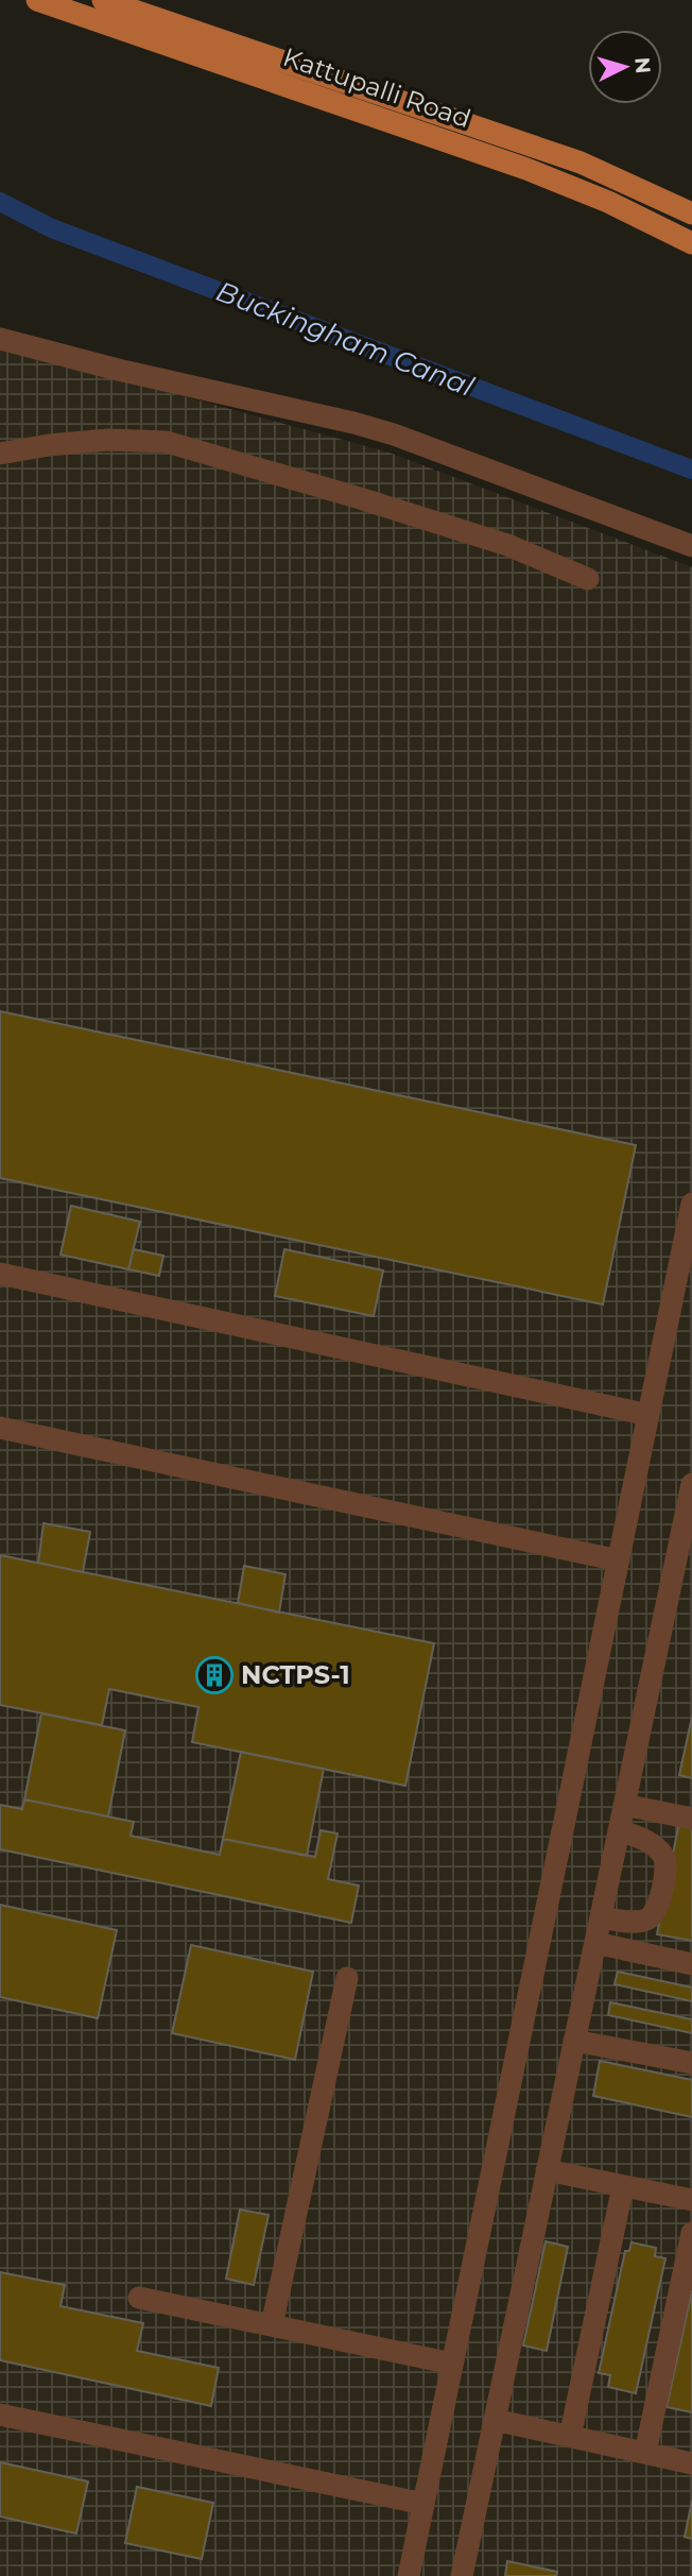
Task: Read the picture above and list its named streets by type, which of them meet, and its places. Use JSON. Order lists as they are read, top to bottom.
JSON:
{
  "streets": {
    "main road": ["Kattupalli Road"]
  },
  "water": ["Buckingham Canal"],
  "places": {
    "building": ["NCTPS-1"]
  },
  "north": "right"
}
